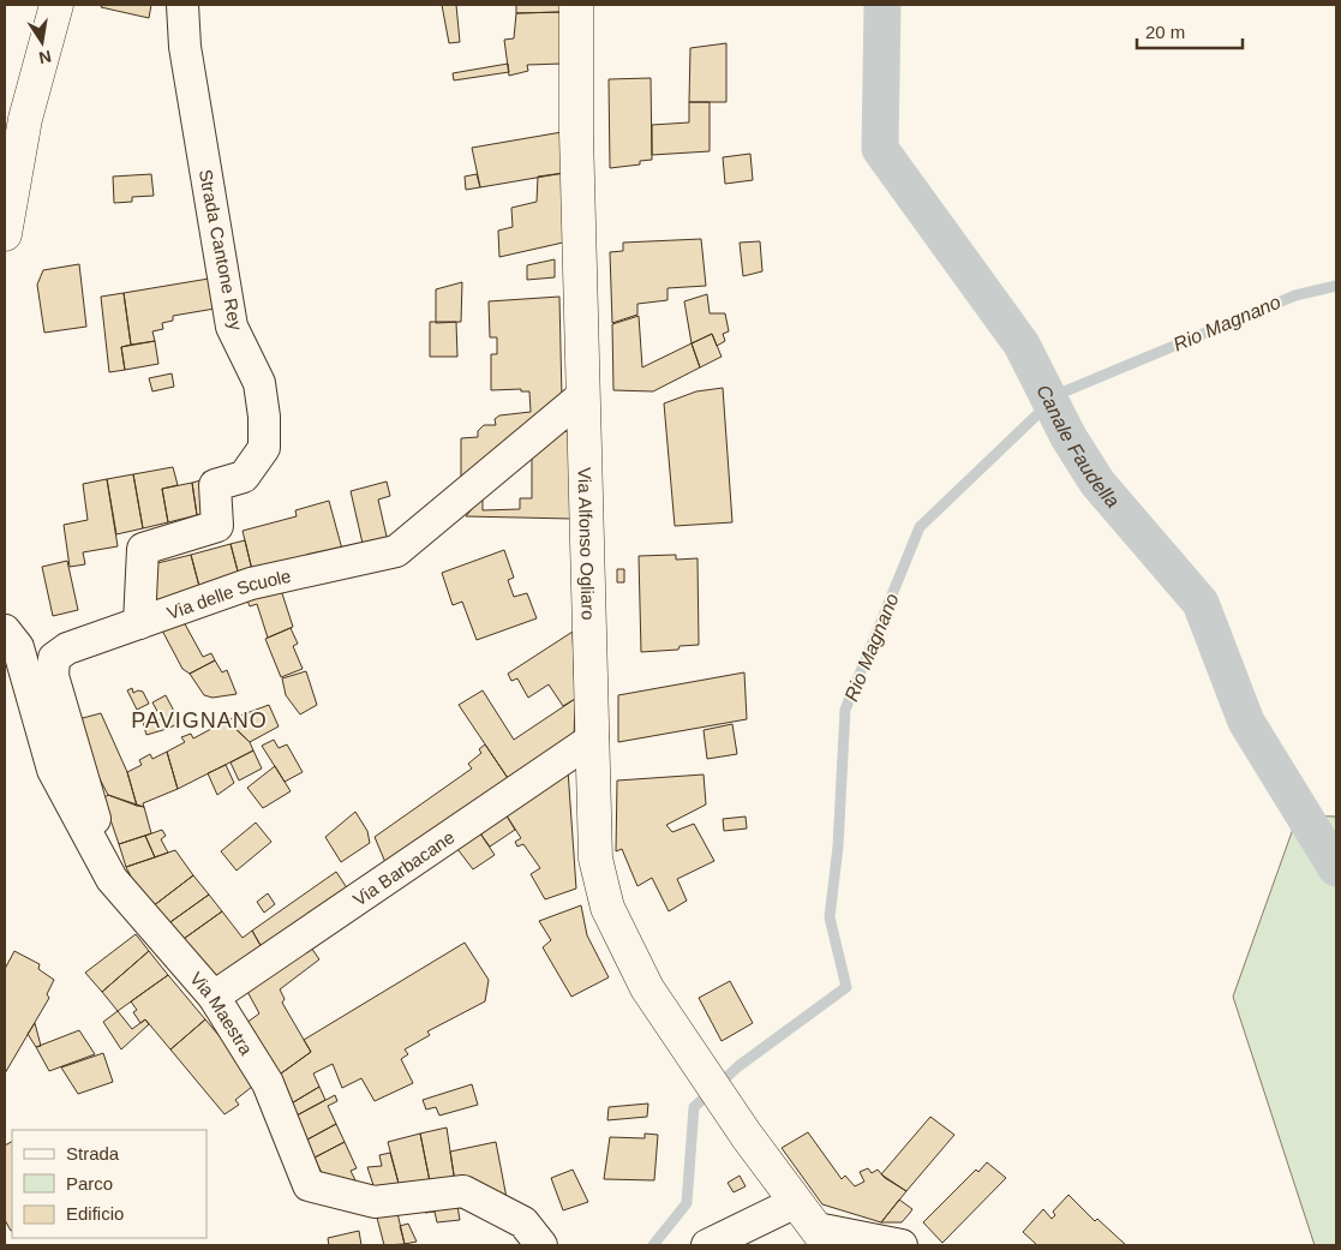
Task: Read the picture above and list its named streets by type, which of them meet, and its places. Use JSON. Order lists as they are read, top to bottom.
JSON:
{
  "streets": {
    "main road": ["Via Alfonso Ogliaro"],
    "street": [
      "Strada Cantone Rey",
      "Via delle Scuole",
      "Via Barbacane",
      "Via Maestra"
    ]
  },
  "crossings": [
    ["Strada Cantone Rey", "Via delle Scuole"],
    ["Via Alfonso Ogliaro", "Via delle Scuole"],
    ["Via Alfonso Ogliaro", "Via Barbacane"],
    ["Via delle Scuole", "Via Maestra"],
    ["Via Barbacane", "Via Maestra"]
  ],
  "districts": ["PAVIGNANO"],
  "water": ["Rio Magnano", "Canale Faudella"],
  "legend": ["Strada", "Parco", "Edificio"],
  "scale_bar": "20 m",
  "north": "bottom"
}
